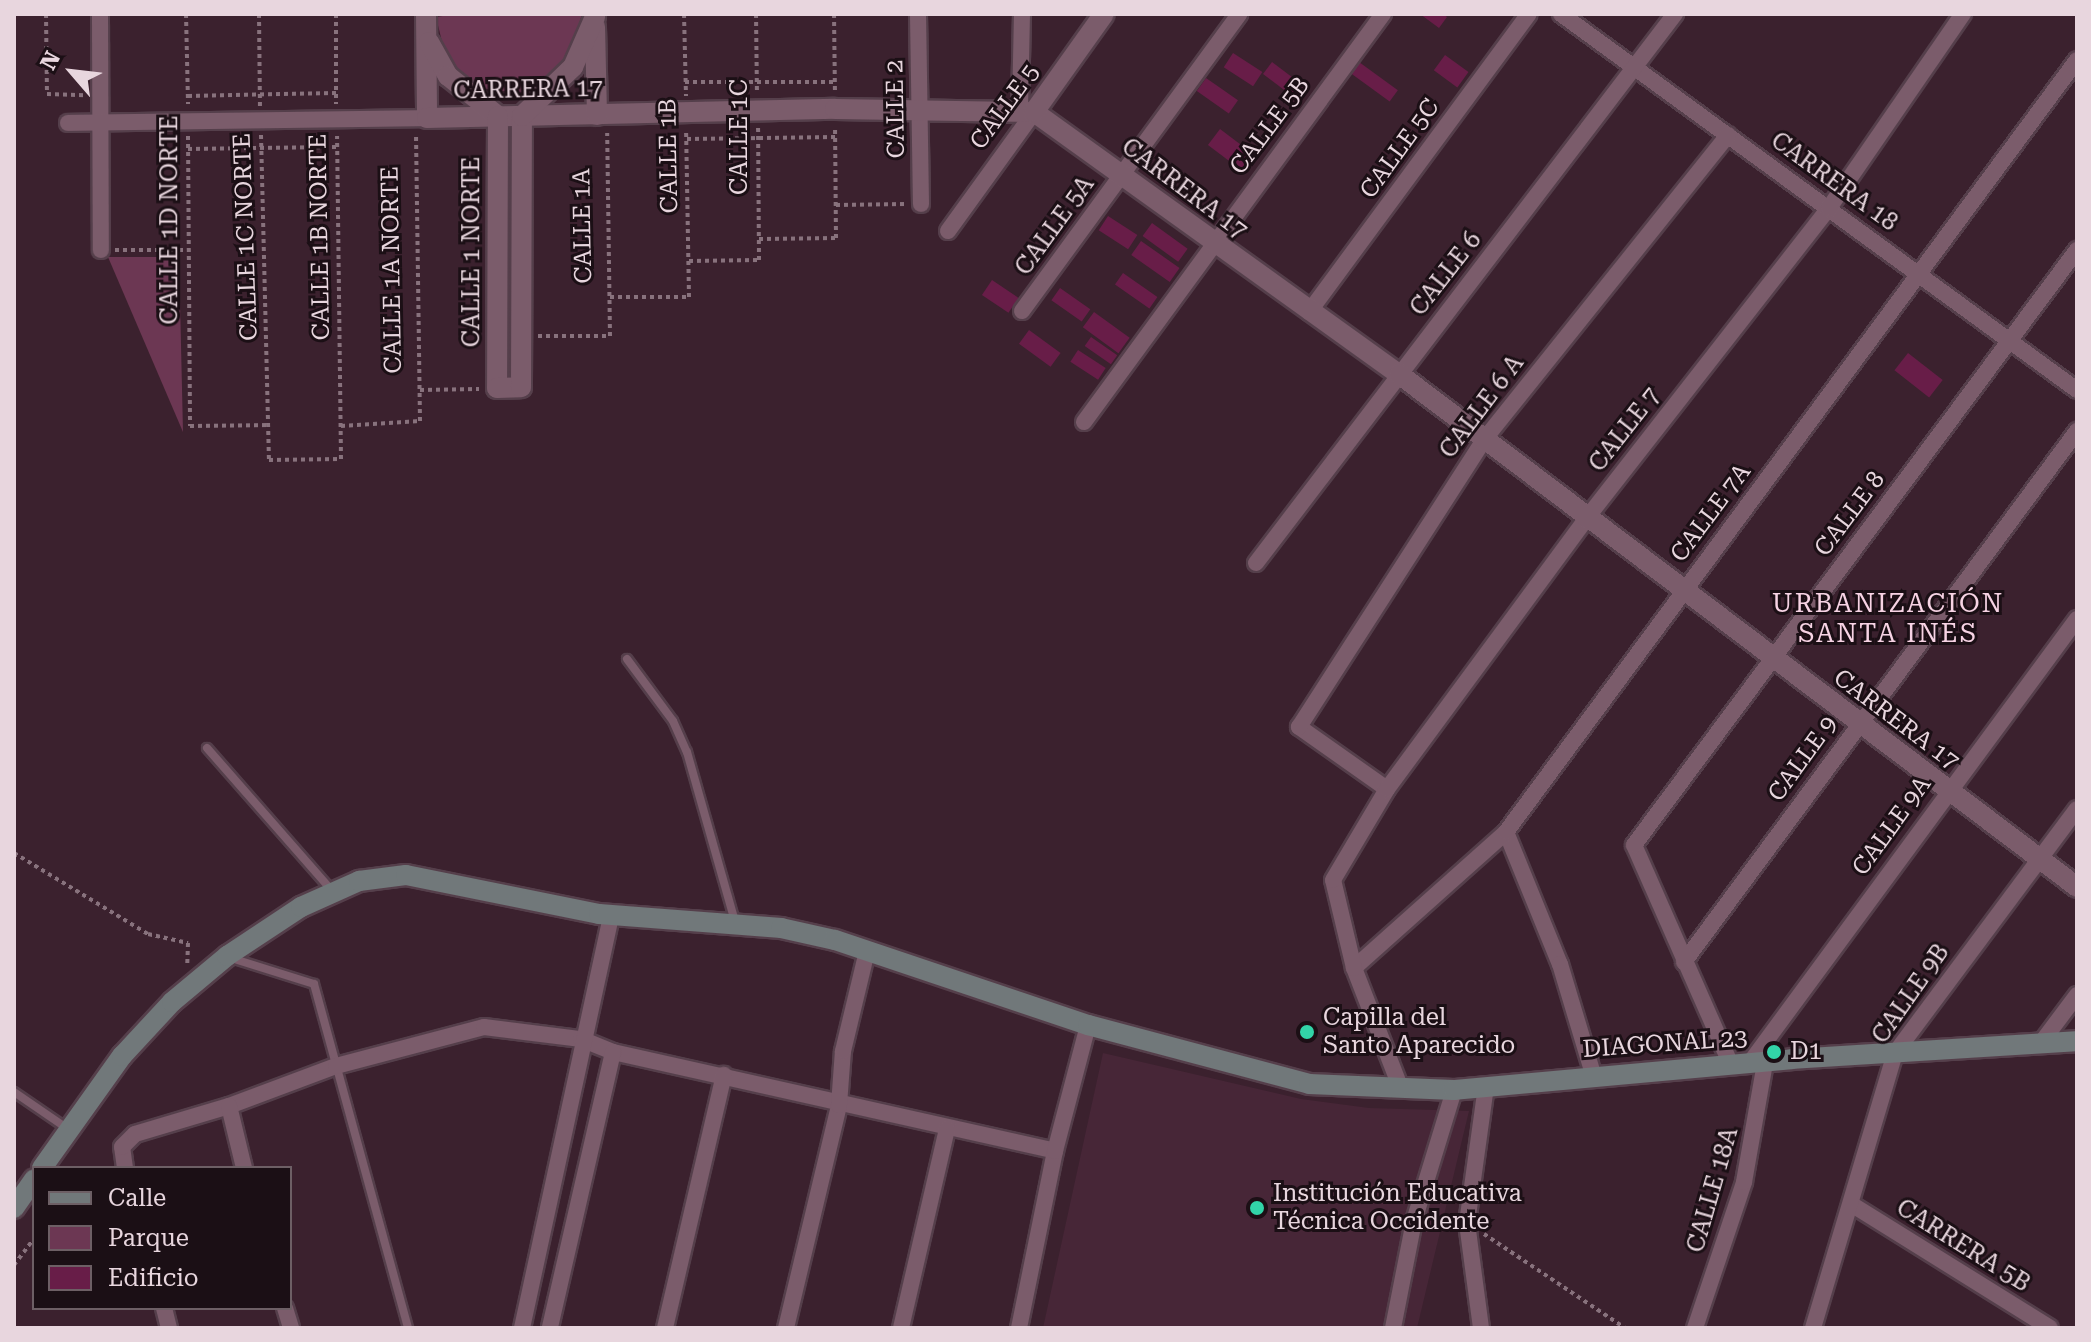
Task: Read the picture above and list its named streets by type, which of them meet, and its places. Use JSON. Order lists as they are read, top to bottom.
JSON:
{
  "streets": {
    "main road": ["DIAGONAL 23"],
    "street": [
      "CARRERA 17",
      "CALLE 5",
      "CALLE 2",
      "CALLE 5B",
      "CALLE 5C",
      "CARRERA 18",
      "CALLE 5A",
      "CALLE 1 NORTE",
      "CALLE 6",
      "CALLE 6 A",
      "CALLE 7",
      "CALLE 7A",
      "CALLE 8",
      "CALLE 9",
      "CALLE 9A",
      "CALLE 9B",
      "CALLE 18A",
      "CARRERA 5B"
    ],
    "path": [
      "CALLE 1C",
      "CALLE 1B",
      "CALLE 1D NORTE",
      "CALLE 1A",
      "CALLE 1C NORTE",
      "CALLE 1B NORTE",
      "CALLE 1A NORTE"
    ]
  },
  "crossings": [
    ["CARRERA 17", "CALLE 5"],
    ["CARRERA 17", "CALLE 2"],
    ["CARRERA 17", "CALLE 5B"],
    ["CARRERA 17", "CALLE 1C"],
    ["CARRERA 17", "CALLE 5C"],
    ["CARRERA 17", "CALLE 1B"],
    ["CARRERA 17", "CALLE 1D NORTE"],
    ["CARRERA 17", "CALLE 1A"],
    ["CARRERA 17", "CALLE 5A"],
    ["CARRERA 17", "CALLE 1C NORTE"],
    ["CARRERA 17", "CALLE 1B NORTE"],
    ["CARRERA 17", "CALLE 1 NORTE"],
    ["CARRERA 17", "CALLE 1A NORTE"],
    ["CARRERA 17", "CALLE 6"],
    ["CARRERA 17", "CALLE 6 A"],
    ["CARRERA 17", "CALLE 7"],
    ["CARRERA 17", "CALLE 7A"],
    ["CARRERA 17", "CALLE 8"],
    ["CARRERA 17", "CALLE 9"],
    ["CARRERA 17", "CALLE 9A"],
    ["CARRERA 17", "CALLE 9B"],
    ["CALLE 1C", "CALLE 1B"],
    ["CALLE 1B", "CALLE 1A"],
    ["CARRERA 18", "CALLE 6"],
    ["CARRERA 18", "CALLE 6 A"],
    ["CARRERA 18", "CALLE 7"],
    ["CARRERA 18", "CALLE 7A"],
    ["CARRERA 18", "CALLE 8"],
    ["CALLE 1D NORTE", "CALLE 1C NORTE"],
    ["CALLE 1C NORTE", "CALLE 1B NORTE"],
    ["CALLE 1B NORTE", "CALLE 1A NORTE"],
    ["CALLE 6 A", "CALLE 7"],
    ["CALLE 7", "CALLE 7A"],
    ["CALLE 8", "CALLE 9"],
    ["CALLE 9A", "DIAGONAL 23"],
    ["CALLE 9A", "CALLE 18A"],
    ["CALLE 9B", "DIAGONAL 23"],
    ["CALLE 9B", "CARRERA 5B"],
    ["DIAGONAL 23", "CALLE 18A"]
  ],
  "districts": ["URBANIZACIÓN SANTA INÉS"],
  "places": ["Capilla del Santo Aparecido", "D1", "Institución Educativa Técnica Occidente"],
  "legend": ["Calle", "Parque", "Edificio"],
  "north": "top left"
}
